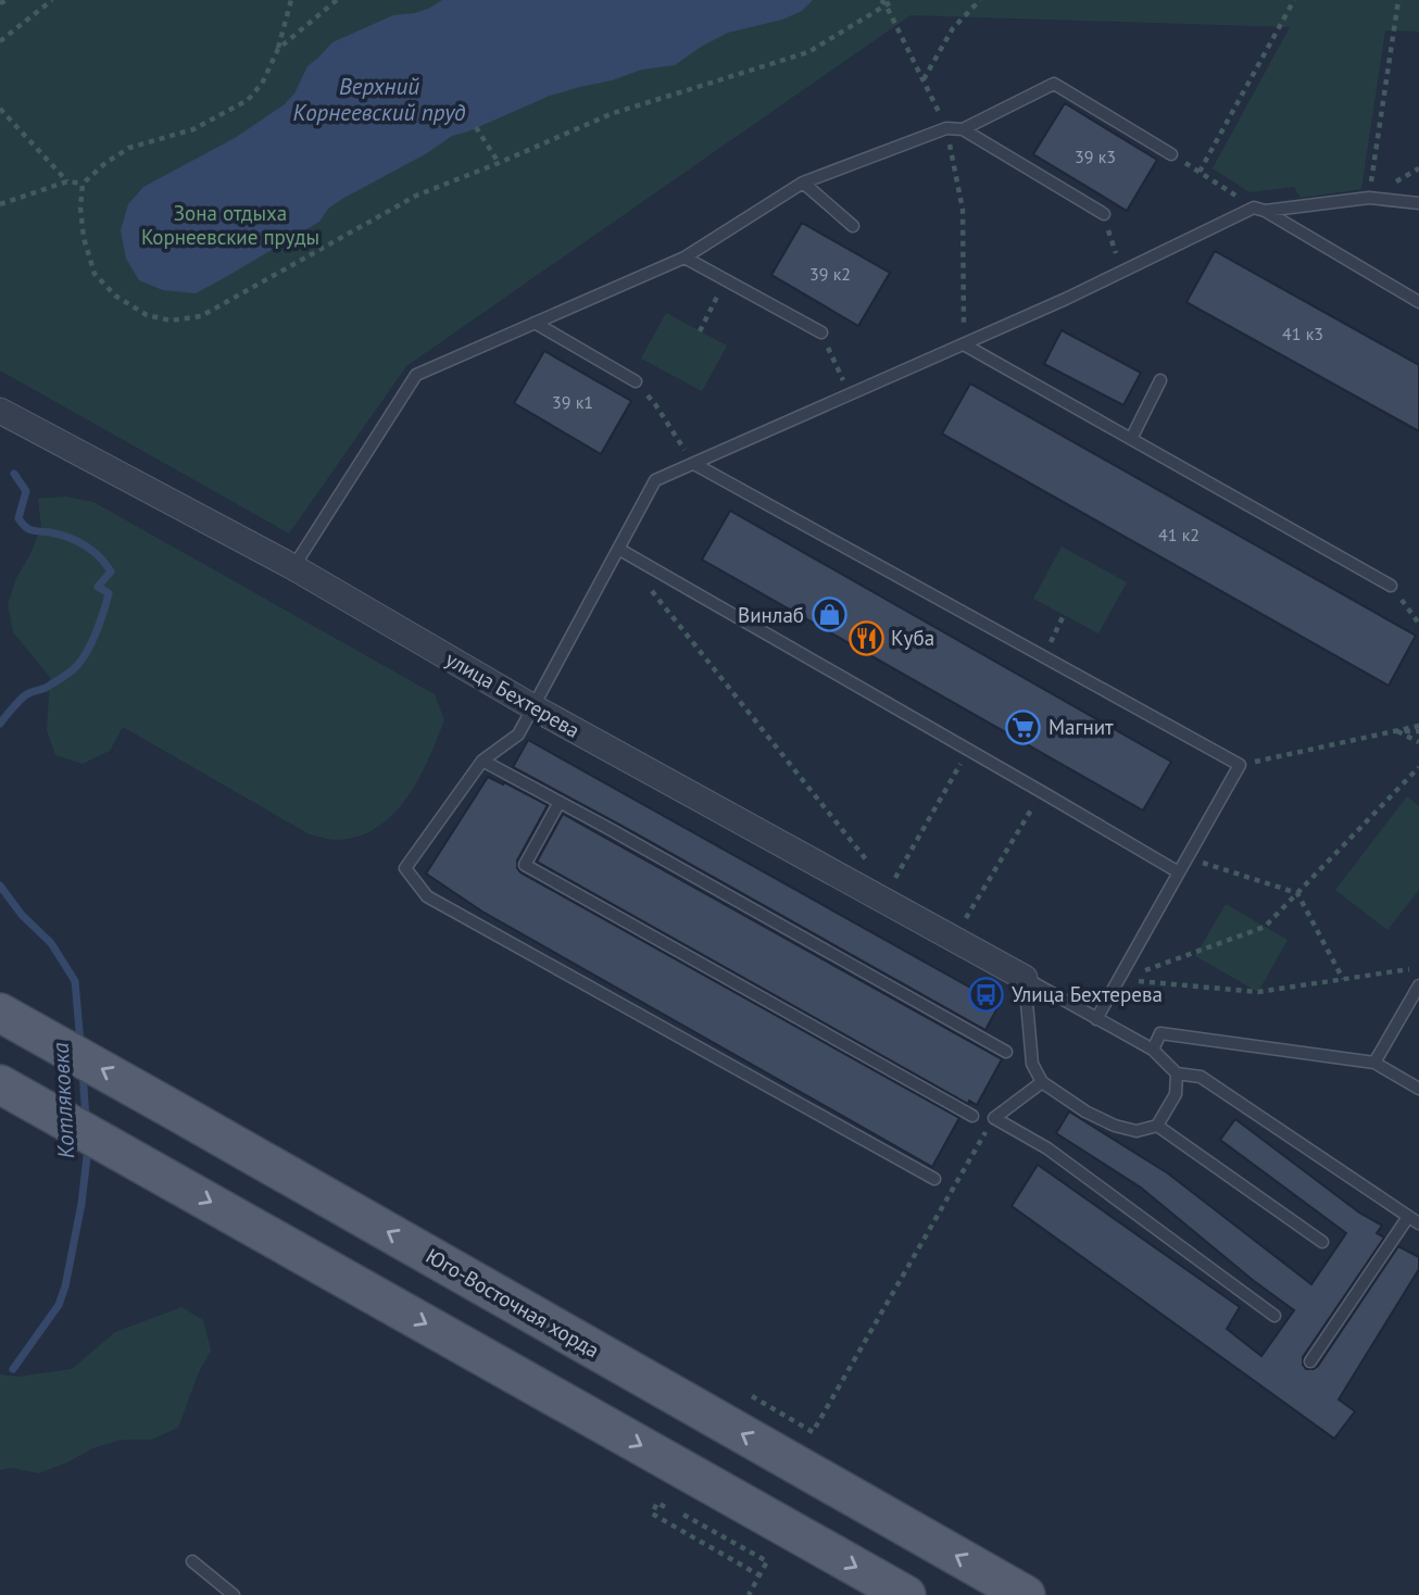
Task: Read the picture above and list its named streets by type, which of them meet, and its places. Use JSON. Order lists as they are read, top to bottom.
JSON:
{
  "streets": {
    "main road": ["Юго-Восточная хорда"],
    "street": ["улица Бехтерева"]
  },
  "water": ["Верхний Корнеевский пруд", "Котляковка"],
  "parks": ["Зона отдыха Корнеевские пруды"],
  "places": {
    "shop": ["Винлаб"],
    "restaurant": ["Куба"],
    "supermarket": ["Магнит"],
    "bus stop": ["Улица Бехтерева"]
  },
  "house_numbers": [
    "39 к3",
    "39 к2",
    "41 к3",
    "39 к1",
    "41 к2"
  ]
}
